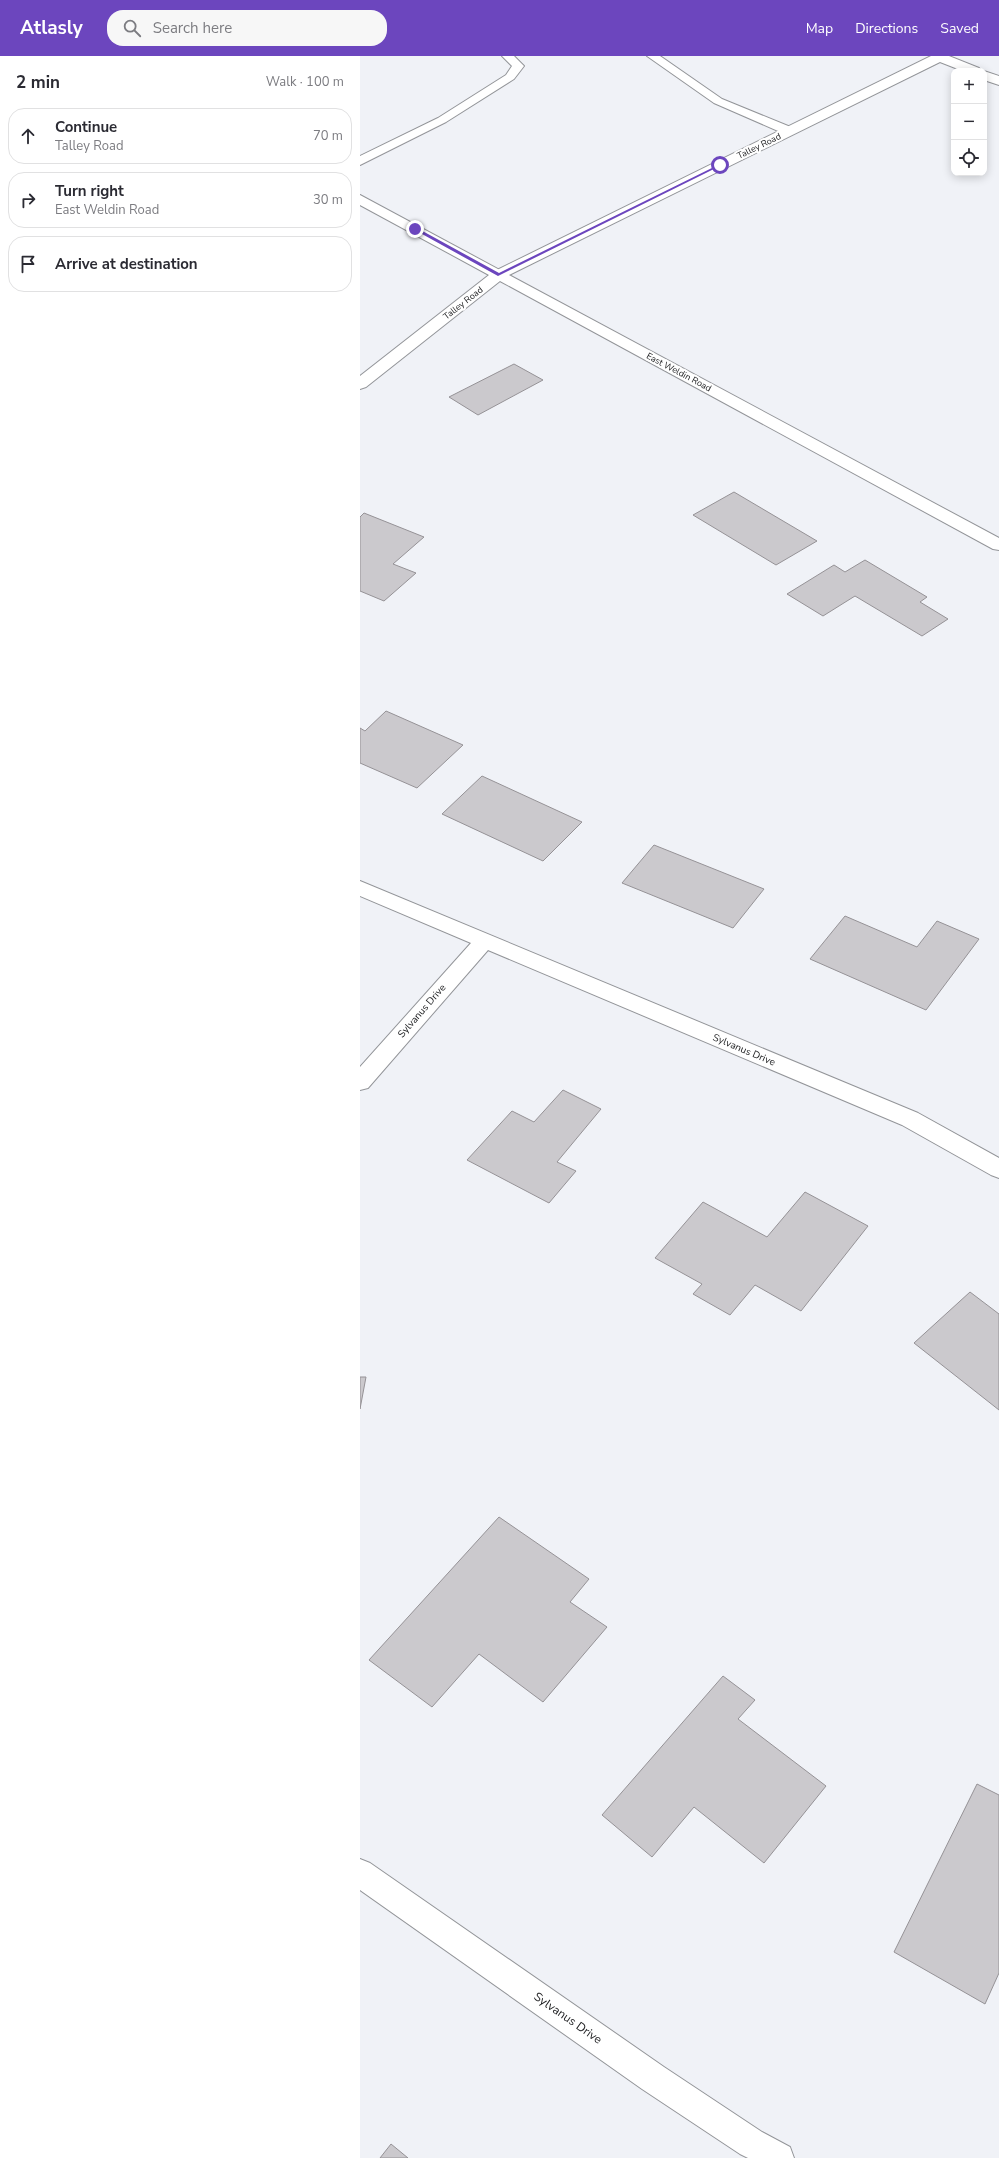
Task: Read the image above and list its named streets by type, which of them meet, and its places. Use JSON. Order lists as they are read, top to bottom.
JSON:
{
  "streets": {
    "street": ["Talley Road", "East Weldin Road", "Sylvanus Drive"]
  },
  "crossings": [
    ["Talley Road", "East Weldin Road"]
  ],
  "page": {
    "header": "Atlasly",
    "search": "Search here",
    "nav": ["Map", "Directions", "Saved"],
    "heading": ["2 min", "Walk · 100 m"],
    "map_buttons": ["+", "−"],
    "list": [
      ["Continue", "Talley Road", "70 m"],
      ["Turn right", "East Weldin Road", "30 m"],
      "Arrive at destination"
    ]
  }
}
